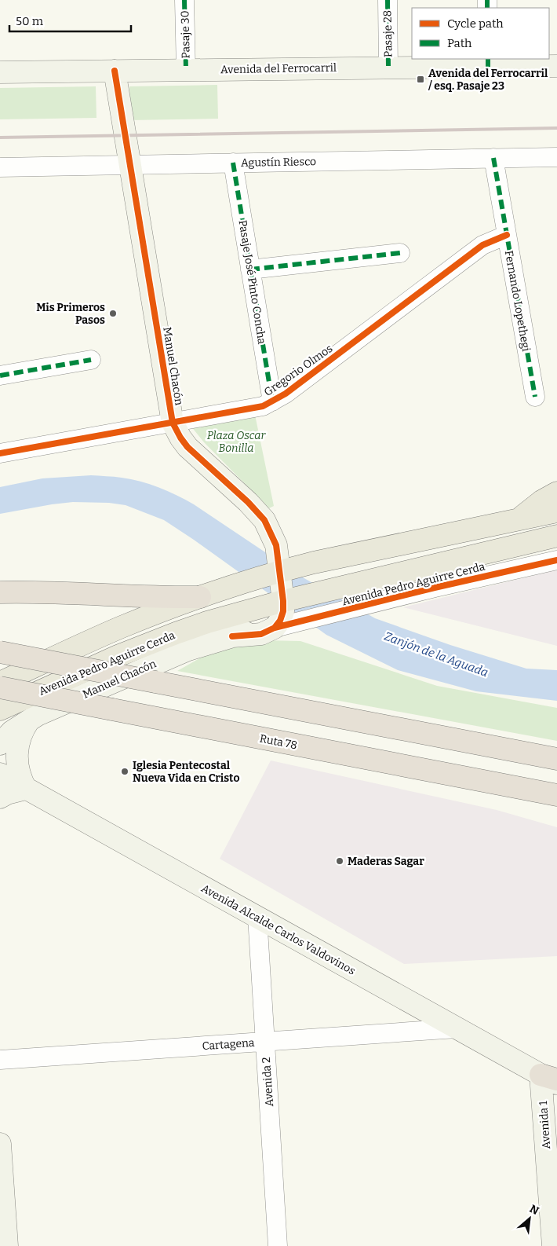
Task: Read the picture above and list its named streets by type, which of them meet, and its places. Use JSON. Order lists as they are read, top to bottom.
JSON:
{
  "streets": {
    "highway": ["Ruta 78"],
    "main road": ["Avenida Pedro Aguirre Cerda"],
    "street": [
      "Pasaje 28",
      "Pasaje 30",
      "Avenida del Ferrocarril",
      "Agustín Riesco",
      "Pasaje José Pinto Concha",
      "Fernando Lopethegi",
      "Manuel Chacón",
      "Gregorio Olmos",
      "Avenida Alcalde Carlos Valdovinos",
      "Cartagena",
      "Avenida 2",
      "Avenida 1"
    ]
  },
  "crossings": [
    ["Pasaje 28", "Avenida del Ferrocarril"],
    ["Pasaje 30", "Avenida del Ferrocarril"],
    ["Avenida del Ferrocarril", "Manuel Chacón"],
    ["Agustín Riesco", "Pasaje José Pinto Concha"],
    ["Agustín Riesco", "Fernando Lopethegi"],
    ["Agustín Riesco", "Manuel Chacón"],
    ["Pasaje José Pinto Concha", "Gregorio Olmos"],
    ["Fernando Lopethegi", "Gregorio Olmos"],
    ["Manuel Chacón", "Gregorio Olmos"],
    ["Manuel Chacón", "Avenida Pedro Aguirre Cerda"],
    ["Avenida Alcalde Carlos Valdovinos", "Cartagena"],
    ["Avenida Alcalde Carlos Valdovinos", "Avenida 2"],
    ["Avenida Alcalde Carlos Valdovinos", "Avenida 1"],
    ["Cartagena", "Avenida 2"]
  ],
  "water": ["Zanjón de la Aguada"],
  "parks": ["Plaza Oscar Bonilla"],
  "places": {
    "transit": ["Avenida del Ferrocarril / esq. Pasaje 23"],
    "other": ["Mis Primeros Pasos", "Iglesia Pentecostal Nueva Vida en Cristo", "Maderas Sagar"]
  },
  "legend": ["Cycle path", "Path"],
  "scale_bar": "50 m",
  "north": "top right"
}
